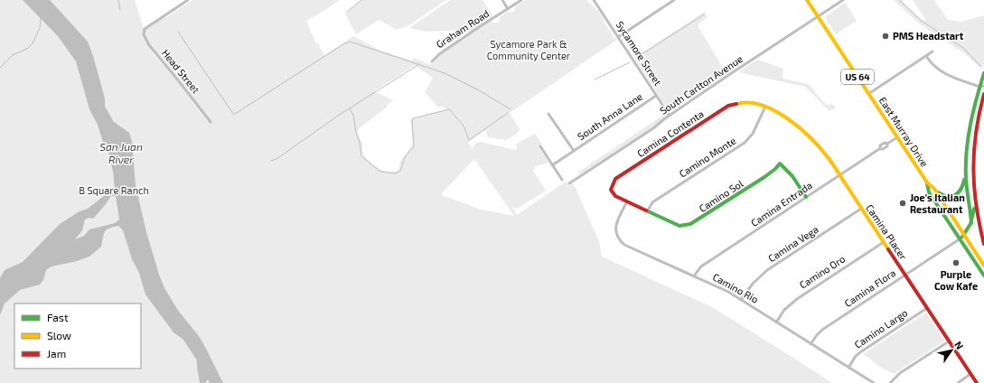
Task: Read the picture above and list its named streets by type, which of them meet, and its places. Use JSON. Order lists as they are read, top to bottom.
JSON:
{
  "streets": {
    "main road": [
      "US 64",
      "East Murray Drive",
      "Camina Contenta",
      "Camino Sol",
      "Camina Placer"
    ],
    "street": [
      "Graham Road",
      "Sycamore Street",
      "Head Street",
      "South Carlton Avenue",
      "South Anna Lane",
      "Camino Monte",
      "Camina Entrada",
      "Camina Vega",
      "Camino Oro",
      "Camino Rio",
      "Camina Flora",
      "Camino Largo"
    ]
  },
  "crossings": [
    ["Sycamore Street", "South Carlton Avenue"],
    ["Sycamore Street", "South Anna Lane"],
    ["US 64", "East Murray Drive"],
    ["US 64", "Camina Flora"],
    ["South Carlton Avenue", "East Murray Drive"],
    ["East Murray Drive", "Camina Entrada"],
    ["Camina Contenta", "Camino Monte"],
    ["Camina Contenta", "Camino Sol"],
    ["Camina Contenta", "Camina Placer"],
    ["Camina Contenta", "Camino Rio"],
    ["Camino Monte", "Camino Sol"],
    ["Camino Monte", "Camina Placer"],
    ["Camino Sol", "Camina Entrada"],
    ["Camino Sol", "Camino Rio"],
    ["Camina Entrada", "Camina Placer"],
    ["Camina Entrada", "Camino Rio"],
    ["Camina Placer", "Camina Vega"],
    ["Camina Placer", "Camino Oro"],
    ["Camina Placer", "Camina Flora"],
    ["Camina Placer", "Camino Largo"],
    ["Camina Vega", "Camino Rio"],
    ["Camino Oro", "Camino Rio"],
    ["Camino Rio", "Camina Flora"],
    ["Camino Rio", "Camino Largo"]
  ],
  "water": ["San Juan River"],
  "parks": ["Sycamore Park & Community Center", "B Square Ranch"],
  "places": ["PMS Headstart", "Joe's Italian Restaurant", "Purple Cow Kafe"],
  "legend": ["Fast", "Slow", "Jam"],
  "north": "top right"
}
